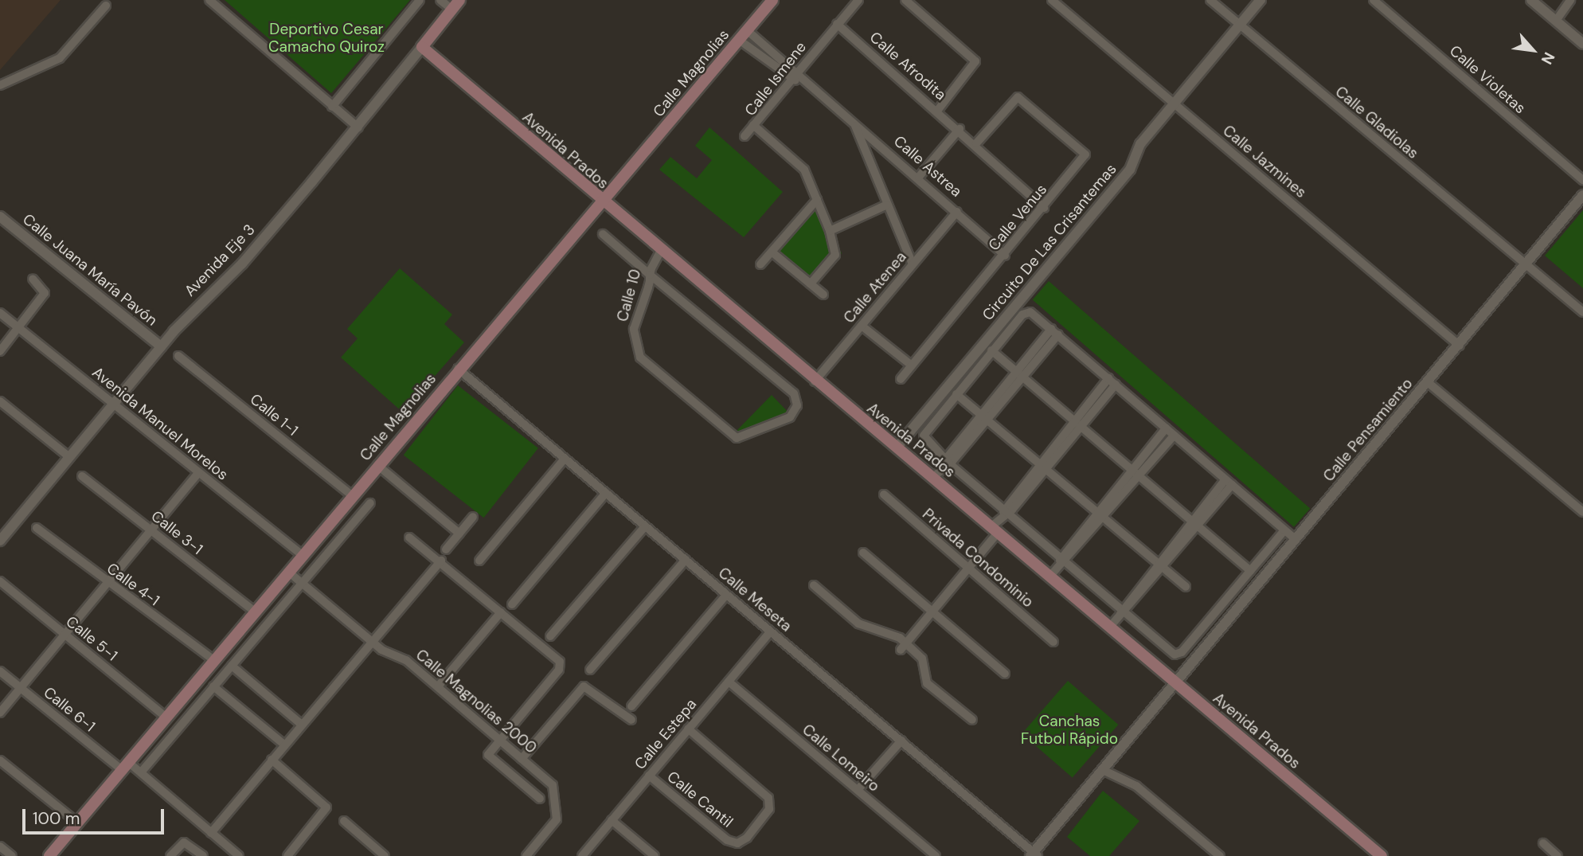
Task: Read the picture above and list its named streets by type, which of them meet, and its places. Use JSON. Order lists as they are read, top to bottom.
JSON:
{
  "streets": {
    "main road": ["Calle Magnolias", "Avenida Prados", "Avenida Eje 3"],
    "street": [
      "Calle Afrodita",
      "Calle Ismene",
      "Calle Violetas",
      "Calle Gladiolas",
      "Calle Jazmines",
      "Calle Astrea",
      "Calle Venus",
      "Circuito De Las Crisantemas",
      "Calle Juana María Pavón",
      "Calle Atenea",
      "Calle 10",
      "Calle 1-1",
      "Avenida Manuel Morelos",
      "Calle Pensamiento",
      "Calle 3-1",
      "Privada Condominio",
      "Calle 4-1",
      "Calle Meseta",
      "Calle 5-1",
      "Calle Magnolias 2000",
      "Calle 6-1",
      "Calle Estepa",
      "Calle Lomeiro",
      "Calle Cantil"
    ]
  },
  "crossings": [
    ["Calle Afrodita", "Calle Ismene"],
    ["Calle Afrodita", "Calle Venus"],
    ["Calle Magnolias", "Avenida Prados"],
    ["Calle Magnolias", "Calle Astrea"],
    ["Calle Magnolias", "Calle 1-1"],
    ["Calle Magnolias", "Avenida Manuel Morelos"],
    ["Calle Magnolias", "Calle 3-1"],
    ["Calle Magnolias", "Calle 4-1"],
    ["Calle Magnolias", "Calle Meseta"],
    ["Calle Magnolias", "Calle 5-1"],
    ["Calle Magnolias", "Calle Magnolias 2000"],
    ["Calle Magnolias", "Calle 6-1"],
    ["Calle Ismene", "Calle Astrea"],
    ["Calle Gladiolas", "Circuito De Las Crisantemas"],
    ["Calle Gladiolas", "Calle Pensamiento"],
    ["Avenida Prados", "Circuito De Las Crisantemas"],
    ["Avenida Prados", "Avenida Eje 3"],
    ["Avenida Prados", "Calle Atenea"],
    ["Avenida Prados", "Calle 10"],
    ["Avenida Prados", "Calle Pensamiento"],
    ["Calle Jazmines", "Circuito De Las Crisantemas"],
    ["Calle Jazmines", "Calle Pensamiento"],
    ["Calle Astrea", "Calle Venus"],
    ["Calle Astrea", "Calle Atenea"],
    ["Avenida Eje 3", "Calle Juana María Pavón"],
    ["Avenida Eje 3", "Avenida Manuel Morelos"],
    ["Calle Pensamiento", "Calle Meseta"],
    ["Calle Meseta", "Calle Estepa"],
    ["Calle Estepa", "Calle Lomeiro"],
    ["Calle Estepa", "Calle Cantil"]
  ],
  "parks": ["Deportivo Cesar Camacho Quiroz", "Canchas Futbol Rápido"],
  "scale_bar": "100 m",
  "north": "bottom right"
}
